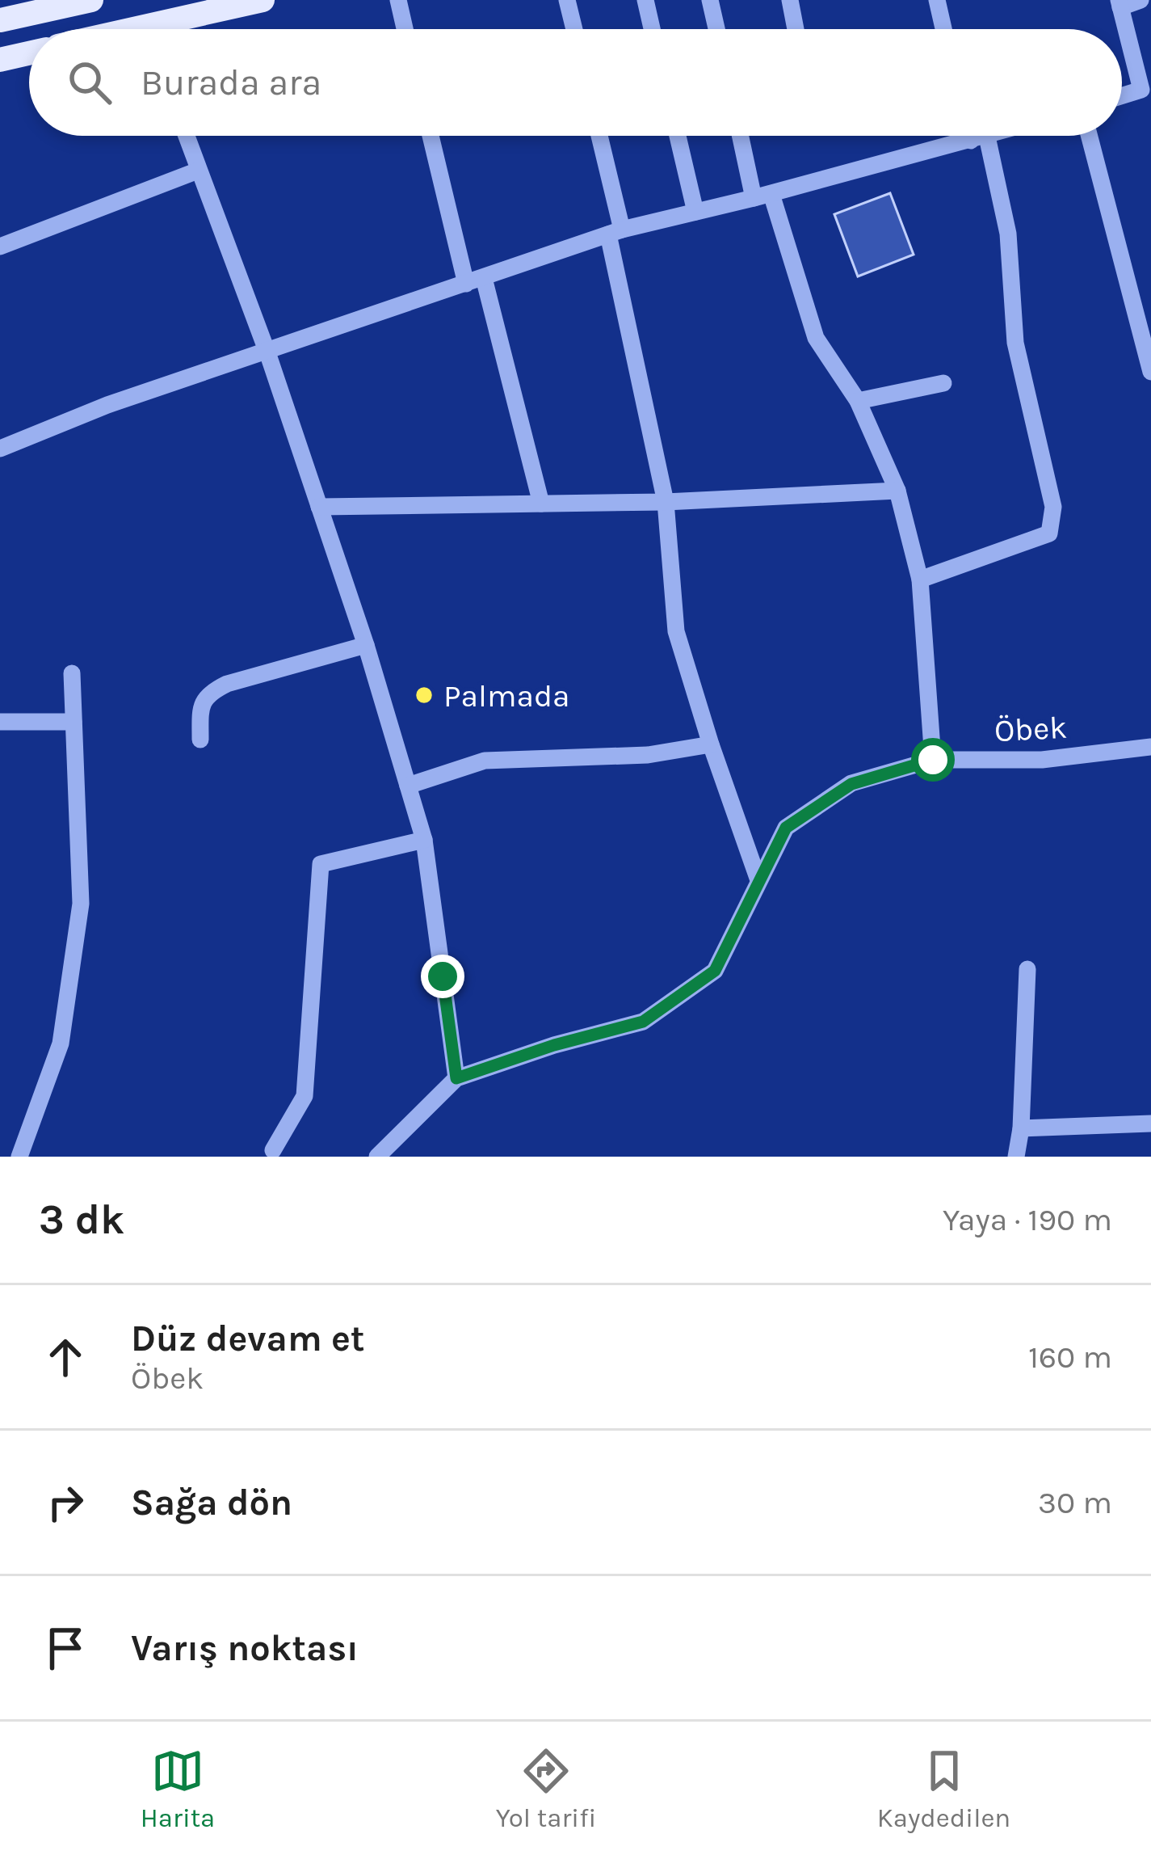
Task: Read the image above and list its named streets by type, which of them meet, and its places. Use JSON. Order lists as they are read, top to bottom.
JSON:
{
  "streets": {
    "street": ["Öbek"]
  },
  "places": ["Palmada"],
  "page": {
    "search": "Burada ara",
    "heading": ["3 dk", "Yaya · 190 m"],
    "list": [
      ["Düz devam et", "Öbek", "160 m"],
      ["Sağa dön", "30 m"],
      "Varış noktası"
    ],
    "nav": ["Harita", "Yol tarifi", "Kaydedilen"]
  }
}
